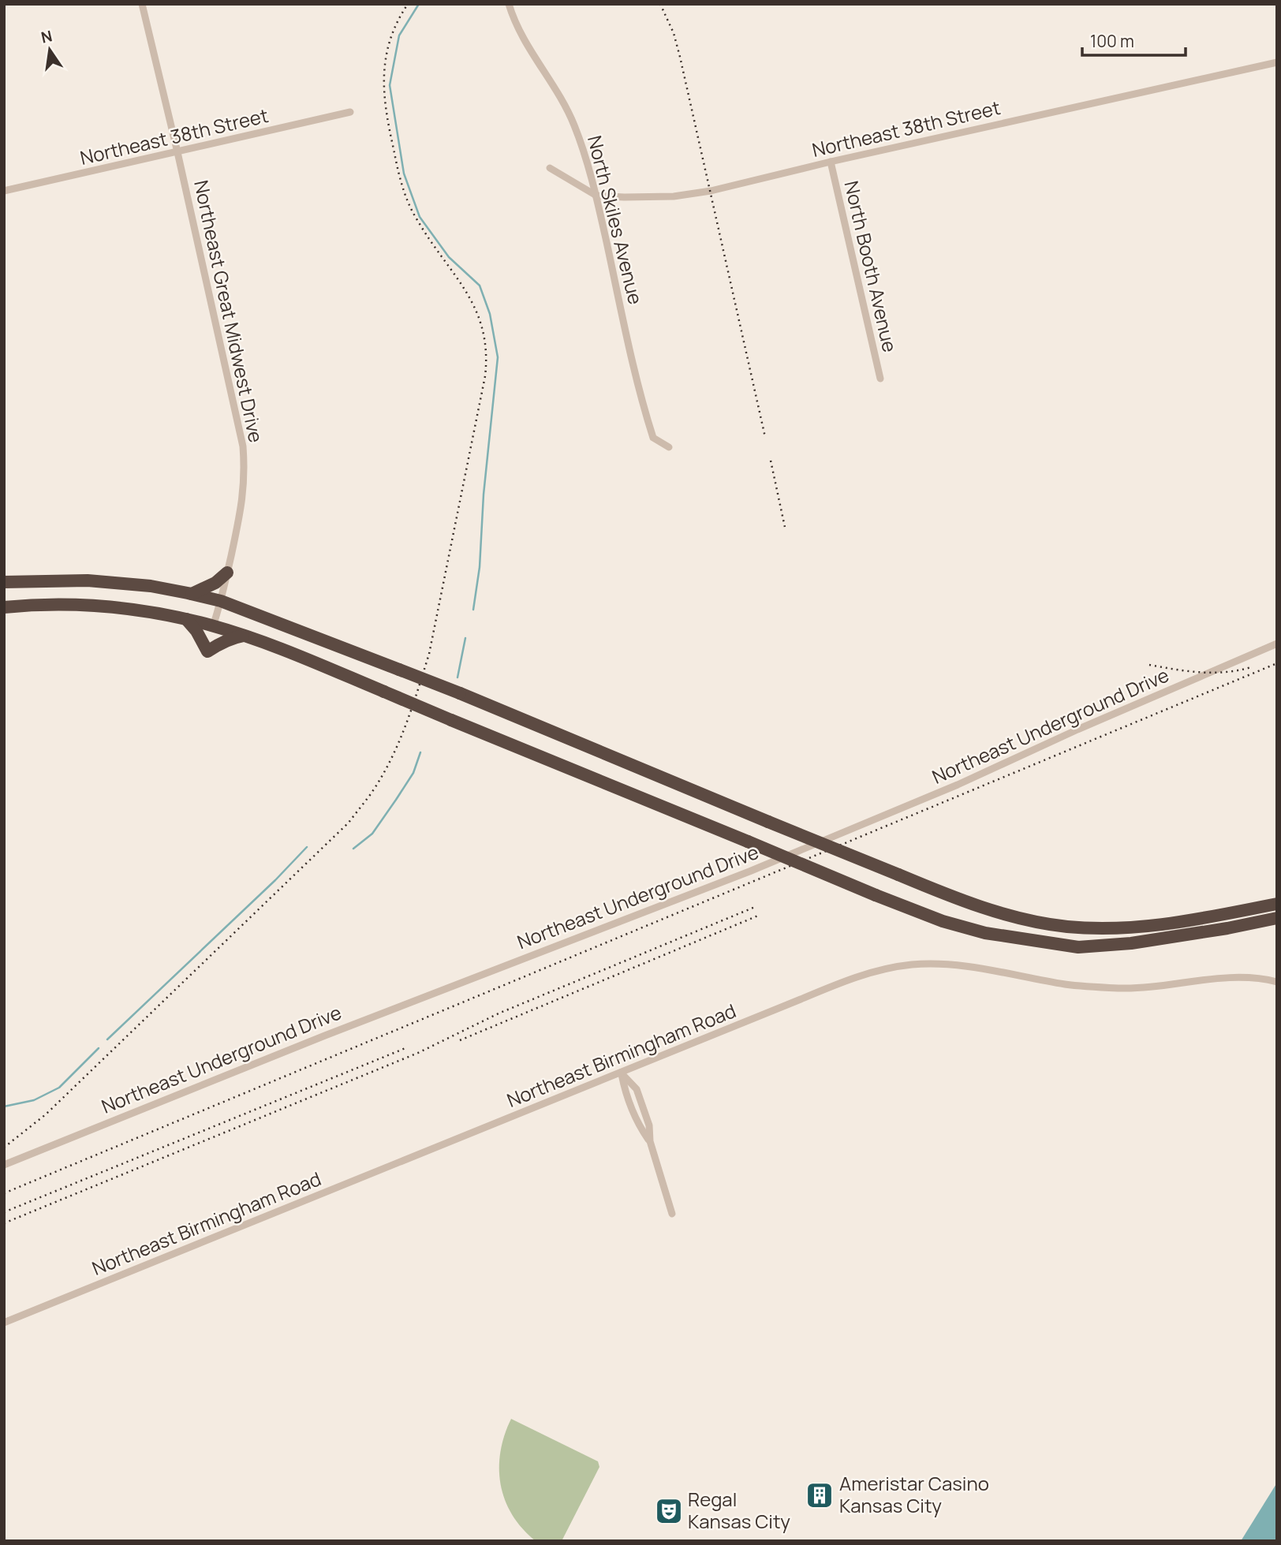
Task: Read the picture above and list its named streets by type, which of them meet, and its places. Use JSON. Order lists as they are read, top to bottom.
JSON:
{
  "streets": {
    "street": [
      "Northeast 38th Street",
      "North Skiles Avenue",
      "North Booth Avenue",
      "Northeast Great Midwest Drive",
      "Northeast Underground Drive",
      "Northeast Birmingham Road"
    ]
  },
  "crossings": [
    ["Northeast 38th Street", "North Skiles Avenue"],
    ["Northeast 38th Street", "North Booth Avenue"],
    ["Northeast 38th Street", "Northeast Great Midwest Drive"]
  ],
  "places": {
    "building": ["Ameristar Casino Kansas City"],
    "theatre": ["Regal Kansas City"]
  },
  "scale_bar": "100 m",
  "north": "top"
}
